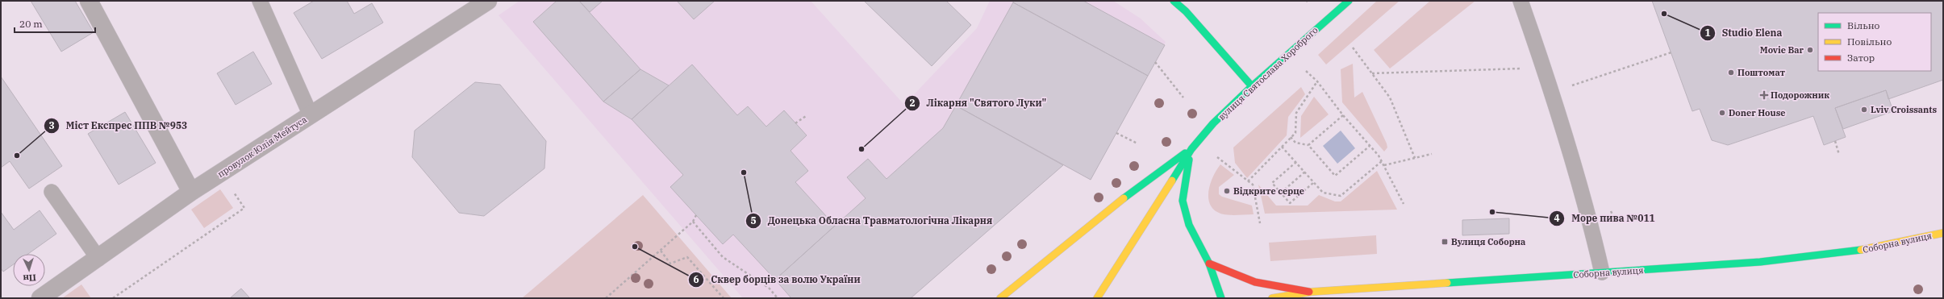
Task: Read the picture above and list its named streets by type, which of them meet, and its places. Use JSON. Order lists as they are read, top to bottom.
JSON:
{
  "streets": {
    "main road": ["вулиця Святослава Хороброго", "Соборна вулиця"],
    "street": ["провулок Юлія Мейтуса"]
  },
  "places": {
    "other": [
      "Studio Elena",
      "Movie Bar",
      "Поштомат",
      "Lviv Croissants",
      "Doner House",
      "Лікарня \"Святого Луки\"",
      "Міст Експрес ППВ №953",
      "Донецька Обласна Травматологічна Лікарня",
      "Відкрите серце",
      "Море пива №011",
      "Сквер борців за волю України"
    ],
    "health": ["Подорожник"],
    "transit": ["Вулиця Соборна"]
  },
  "legend": ["Вільно", "Повільно", "Затор"],
  "scale_bar": "20 m",
  "north": "bottom"
}
